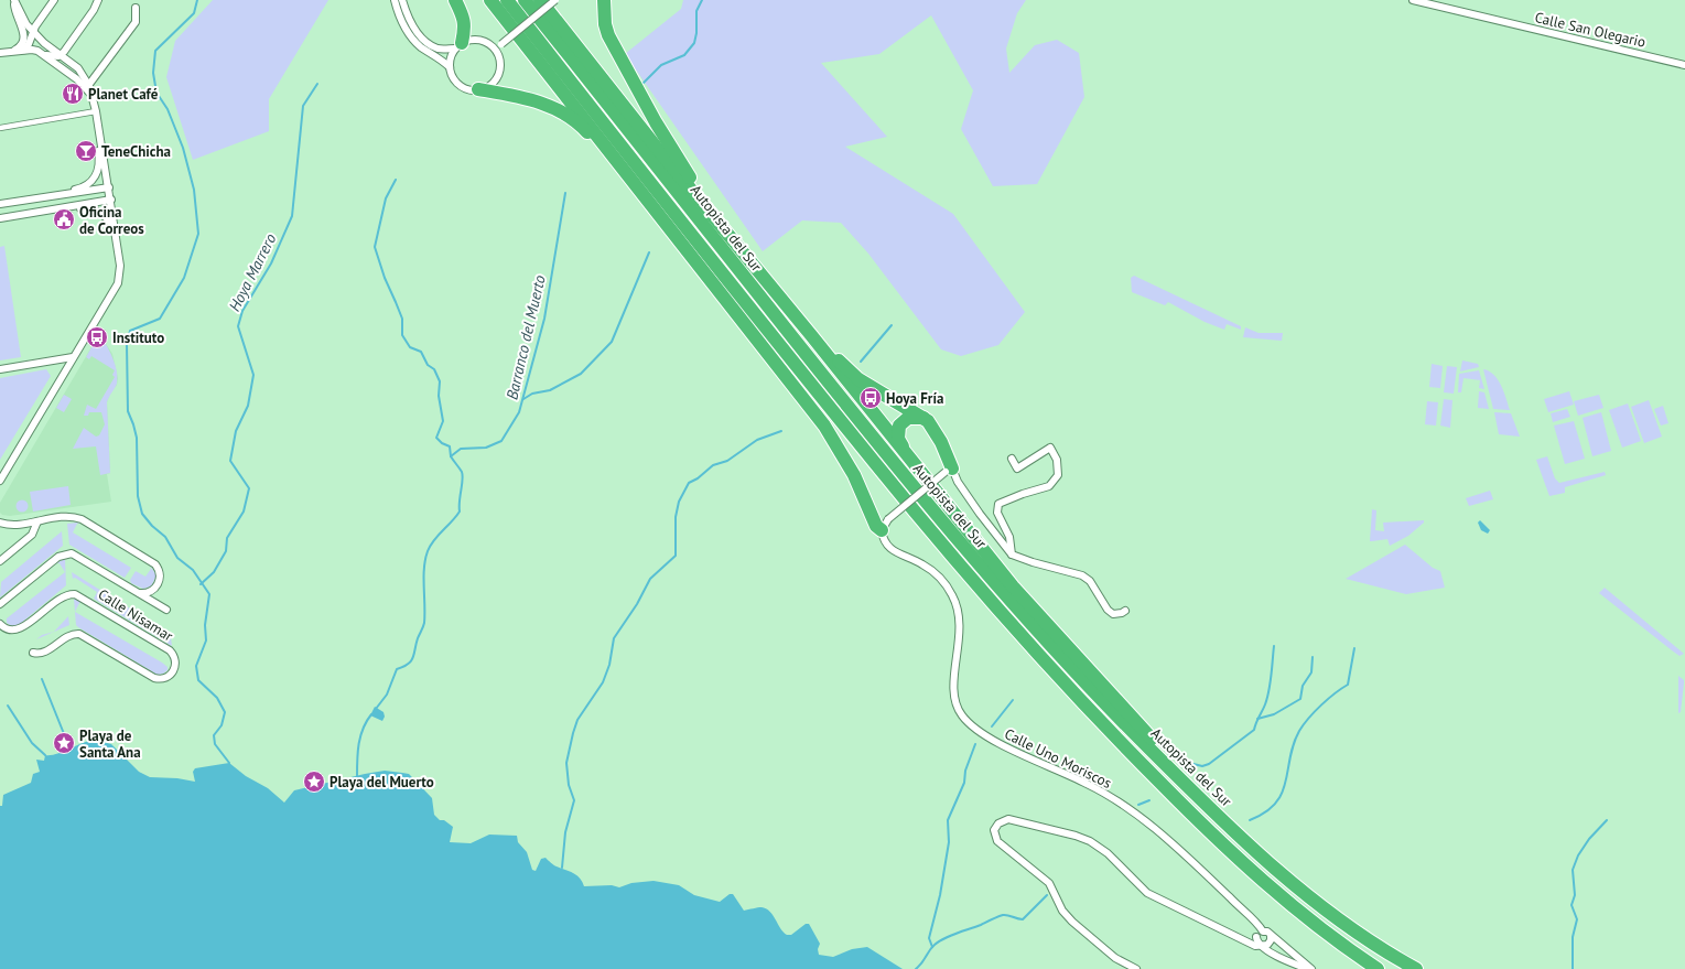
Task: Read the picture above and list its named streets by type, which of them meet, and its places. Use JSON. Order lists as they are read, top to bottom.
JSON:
{
  "streets": {
    "highway": ["Autopista del Sur"],
    "street": ["Calle San Olegario", "Calle Nisamar", "Calle Uno Moriscos"]
  },
  "water": ["Hoya Marrero", "Barranco del Muerto"],
  "places": {
    "restaurant": ["Planet Café"],
    "bar": ["TeneChicha"],
    "public building": ["Oficina de Correos"],
    "bus stop": ["Instituto", "Hoya Fría"],
    "place": ["Playa de Santa Ana", "Playa del Muerto"]
  }
}
